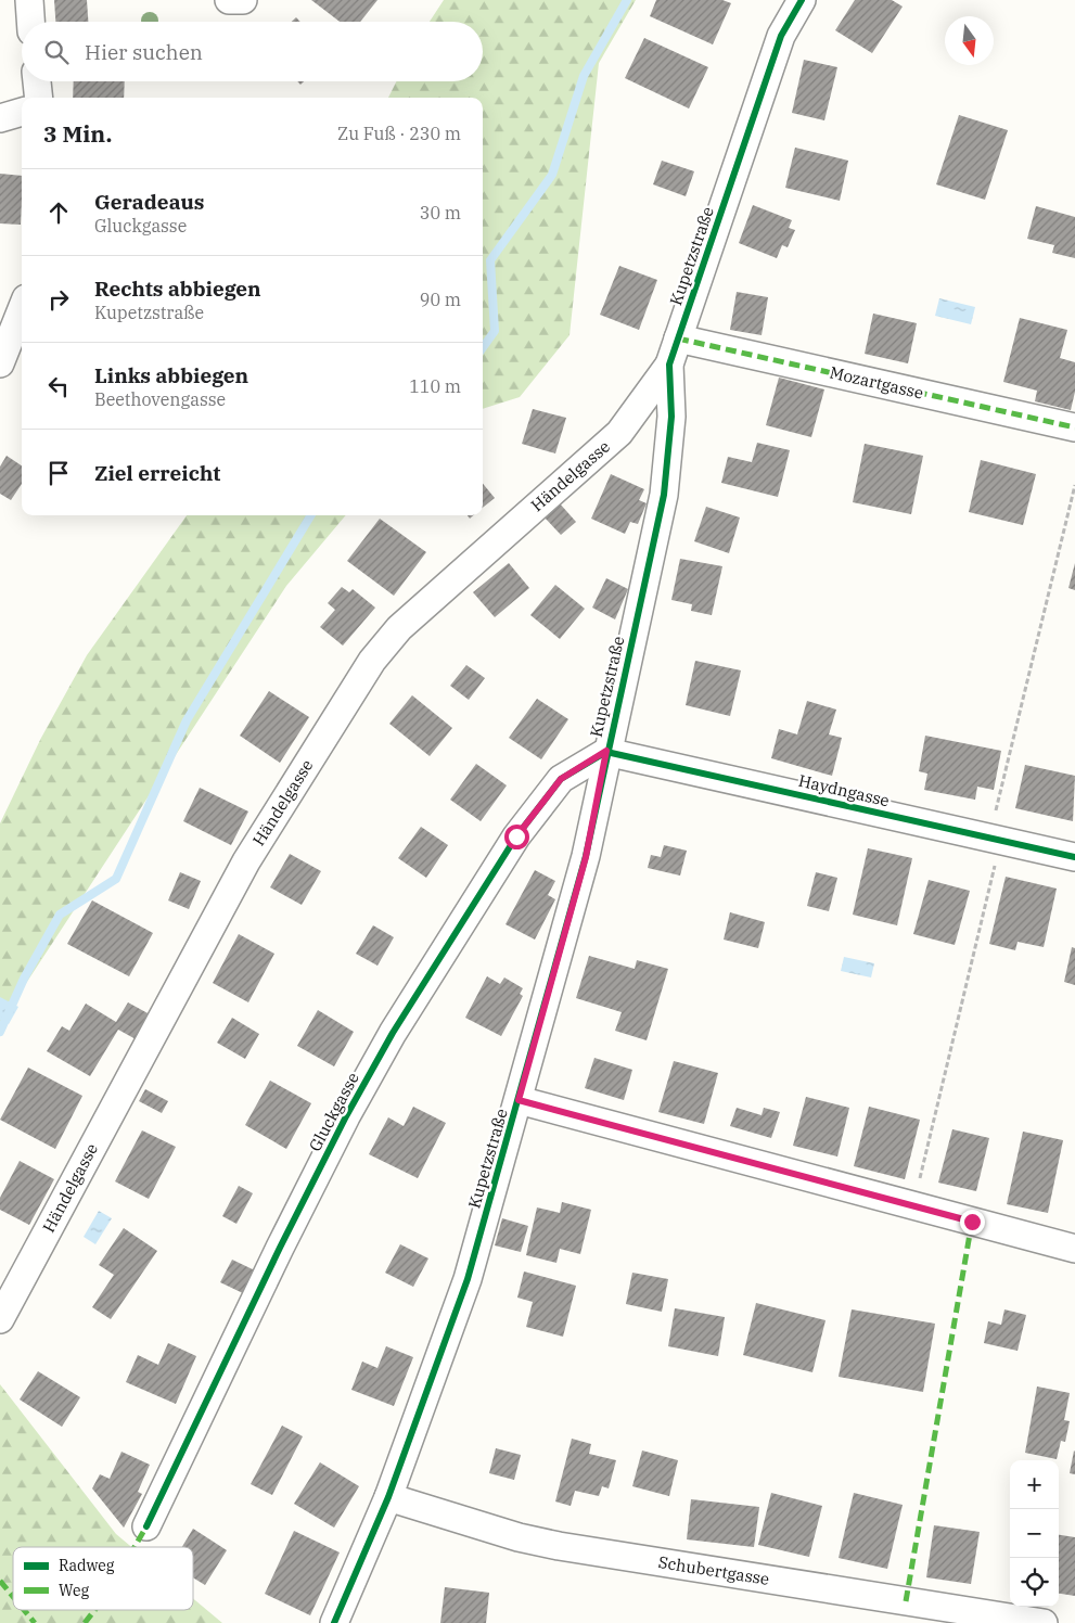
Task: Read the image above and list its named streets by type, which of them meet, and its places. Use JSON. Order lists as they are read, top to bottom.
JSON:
{
  "streets": {
    "street": [
      "Kupetzstraße",
      "Mozartgasse",
      "Händelgasse",
      "Haydngasse",
      "Gluckgasse",
      "Schubertgasse"
    ]
  },
  "crossings": [
    ["Kupetzstraße", "Mozartgasse"],
    ["Kupetzstraße", "Händelgasse"],
    ["Kupetzstraße", "Haydngasse"],
    ["Kupetzstraße", "Gluckgasse"],
    ["Kupetzstraße", "Schubertgasse"],
    ["Haydngasse", "Gluckgasse"]
  ],
  "legend": ["Radweg", "Weg"],
  "north": "bottom",
  "page": {
    "search": "Hier suchen",
    "heading": ["3 Min.", "Zu Fuß · 230 m"],
    "list": [
      ["Geradeaus", "Gluckgasse", "30 m"],
      ["Rechts abbiegen", "Kupetzstraße", "90 m"],
      ["Links abbiegen", "Beethovengasse", "110 m"],
      "Ziel erreicht"
    ],
    "map_buttons": ["+", "−"]
  }
}
